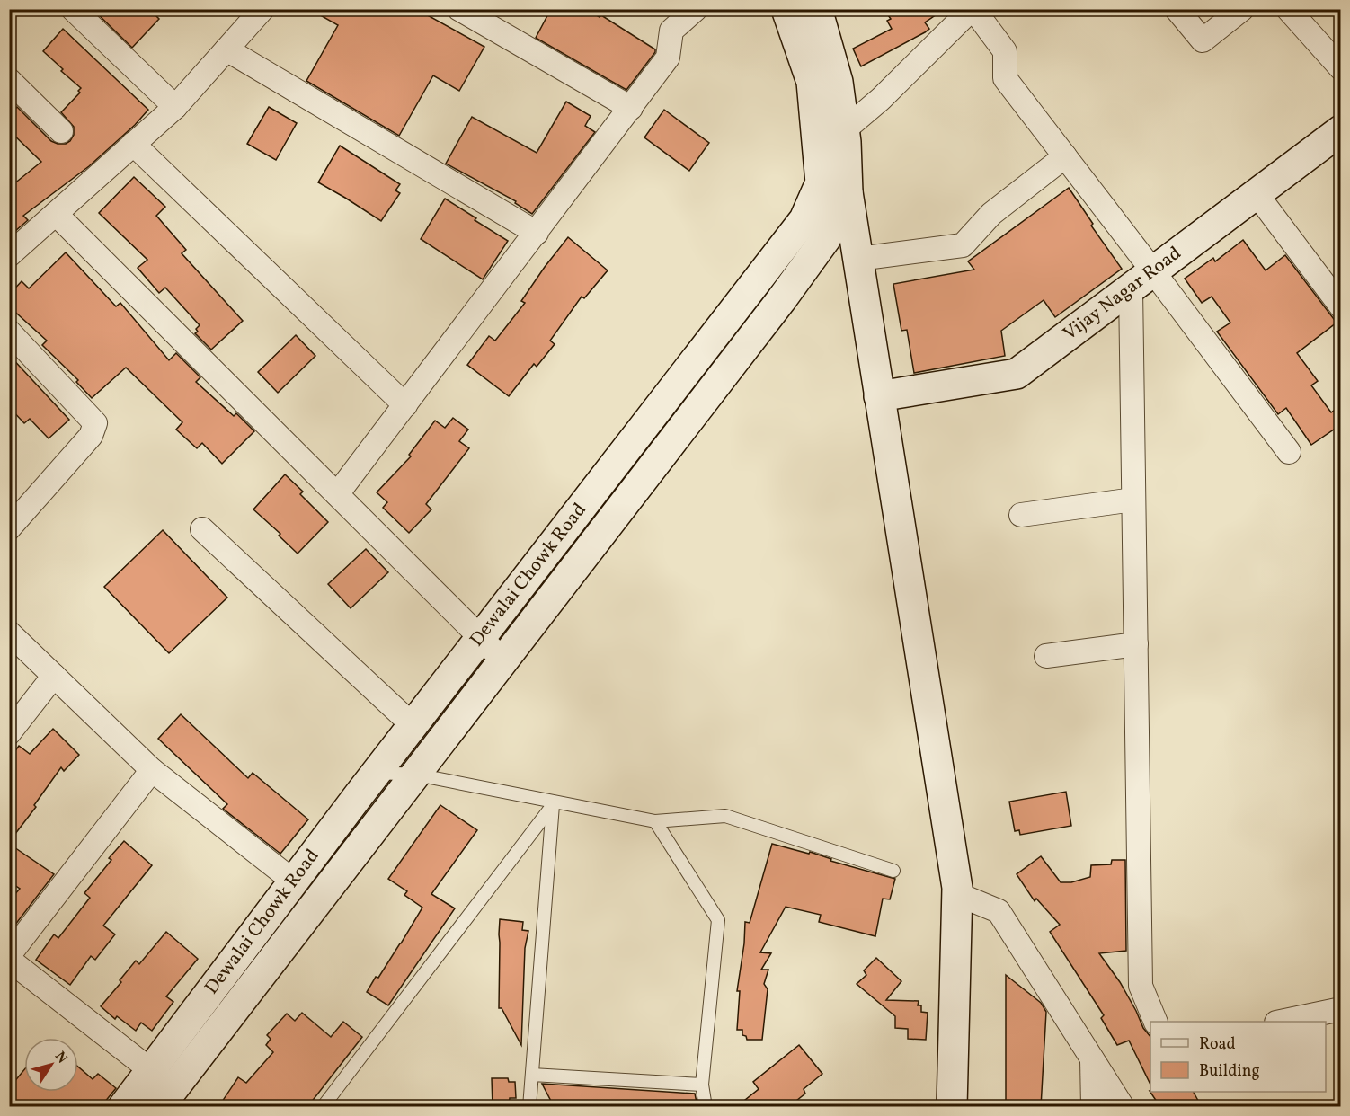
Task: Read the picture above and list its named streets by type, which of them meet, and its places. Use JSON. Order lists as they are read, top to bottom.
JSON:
{
  "streets": {
    "main road": ["Vijay Nagar Road", "Dewalai Chowk Road"]
  },
  "legend": ["Road", "Building"],
  "north": "top right"
}
